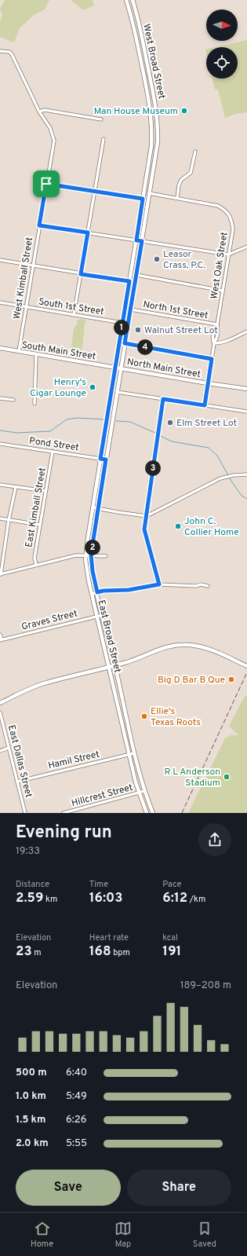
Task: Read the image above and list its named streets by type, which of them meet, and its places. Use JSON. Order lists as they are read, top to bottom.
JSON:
{
  "streets": {
    "main road": [
      "West Broad Street",
      "South Main Street",
      "North Main Street",
      "East Broad Street"
    ],
    "street": [
      "West Oak Street",
      "West Kimball Street",
      "South 1st Street",
      "North 1st Street",
      "Pond Street",
      "East Kimball Street",
      "Graves Street",
      "Hamil Street",
      "East Dallas Street",
      "Hillcrest Street"
    ]
  },
  "crossings": [
    ["West Broad Street", "South 1st Street"],
    ["West Broad Street", "North 1st Street"],
    ["West Broad Street", "South Main Street"],
    ["West Broad Street", "North Main Street"],
    ["West Broad Street", "East Broad Street"],
    ["West Oak Street", "North 1st Street"],
    ["West Oak Street", "North Main Street"],
    ["West Kimball Street", "South 1st Street"],
    ["West Kimball Street", "South Main Street"],
    ["South Main Street", "North Main Street"],
    ["South Main Street", "East Broad Street"],
    ["North Main Street", "East Broad Street"],
    ["Pond Street", "East Kimball Street"],
    ["Pond Street", "East Broad Street"],
    ["Graves Street", "East Broad Street"],
    ["East Broad Street", "Hamil Street"],
    ["East Broad Street", "Hillcrest Street"],
    ["Hamil Street", "East Dallas Street"]
  ],
  "places": [
    "Man House Museum",
    "Leasor Crass, P.C.",
    "Walnut Street Lot",
    "Henry's Cigar Lounge",
    "Elm Street Lot",
    "John C. Collier Home",
    "Big D Bar B Que",
    "Ellie's Texas Roots",
    "R L Anderson Stadium"
  ],
  "north": "right",
  "page": {
    "pins": [
      "1",
      "4",
      "3",
      "2"
    ],
    "heading": ["Evening run", "19:33"],
    "stats": [
      ["Distance", "2.59 km"],
      ["Time", "16:03"],
      ["Pace", "6:12 /km"],
      ["Elevation", "23 m"],
      ["Heart rate", "168 bpm"],
      ["kcal", "191"]
    ],
    "chart": ["Elevation", "189–208 m"],
    "list": [
      {
        "name": "500 m",
        "note": "6:40"
      },
      {
        "name": "1.0 km",
        "note": "5:49"
      },
      {
        "name": "1.5 km",
        "note": "6:26"
      },
      {
        "name": "2.0 km",
        "note": "5:55"
      }
    ],
    "buttons": ["Save", "Share"],
    "tabs": ["Home", "Map", "Saved"]
  }
}
